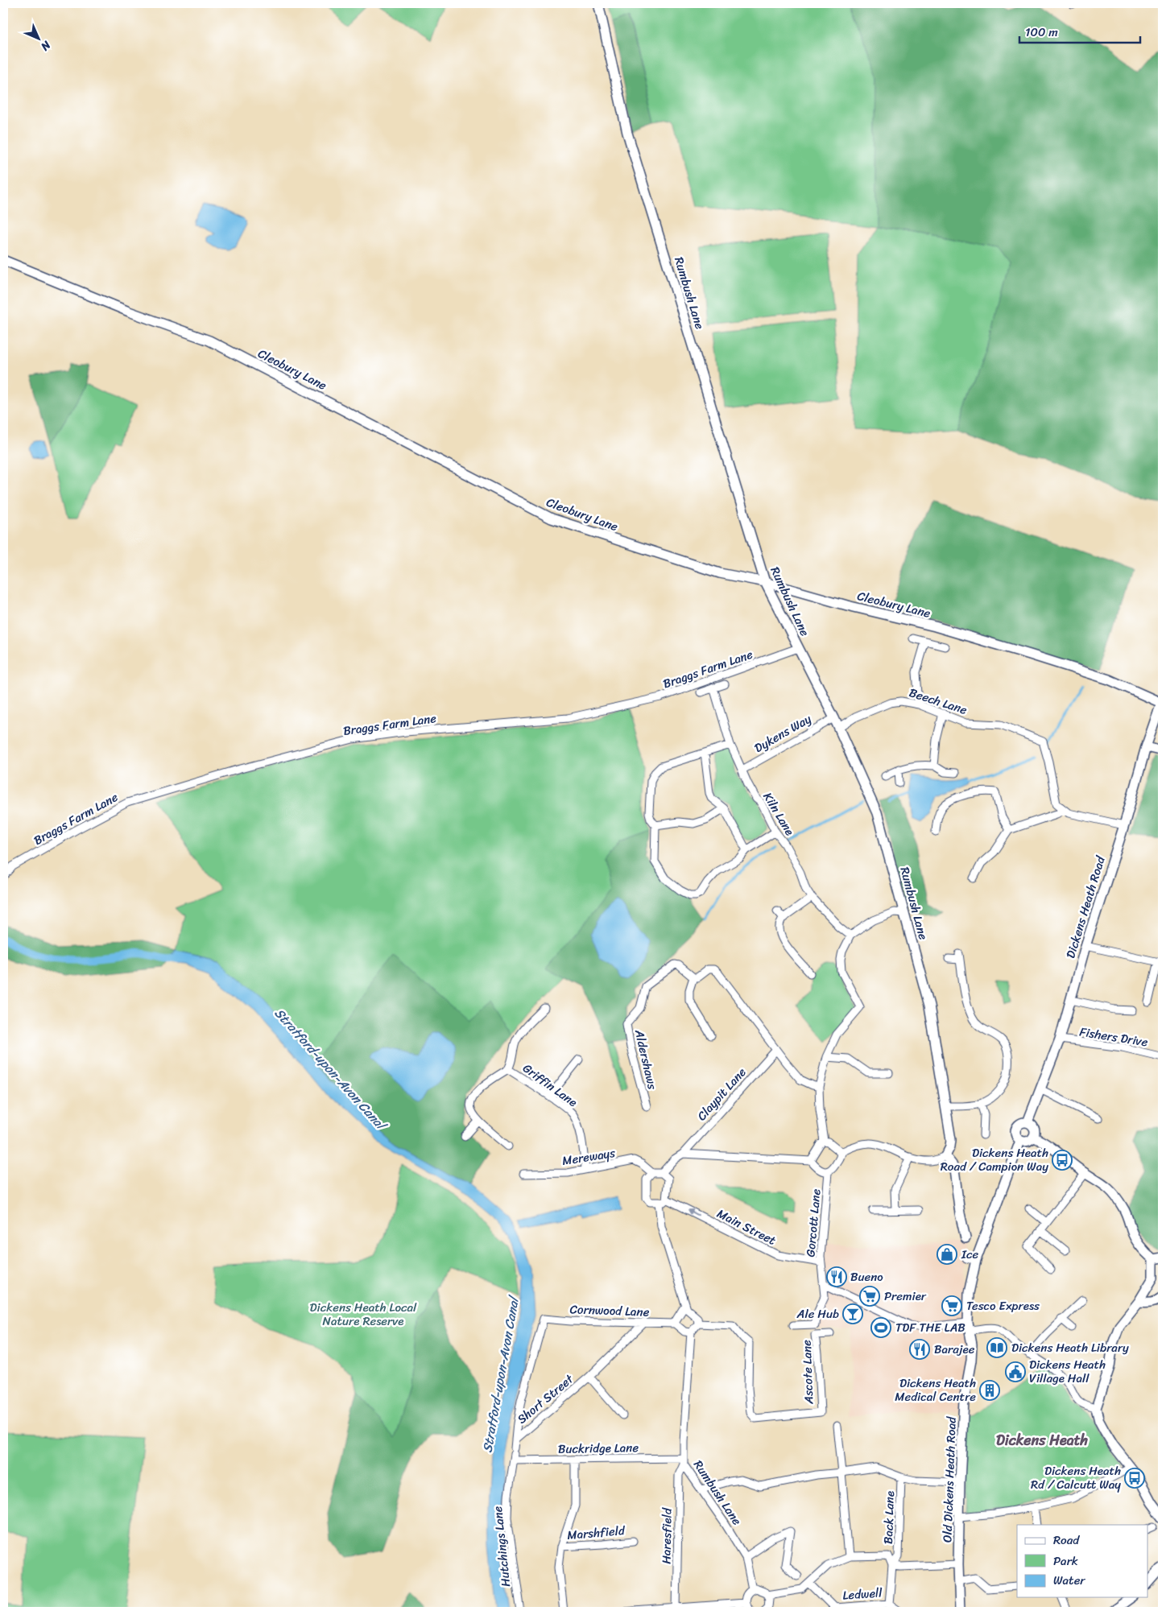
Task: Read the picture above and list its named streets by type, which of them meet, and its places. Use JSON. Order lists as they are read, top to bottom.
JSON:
{
  "streets": {
    "street": [
      "Rumbush Lane",
      "Cleobury Lane",
      "Braggs Farm Lane",
      "Beech Lane",
      "Dykens Way",
      "Kiln Lane",
      "Dickens Heath Road",
      "Fishers Drive",
      "Aldershaws",
      "Griffin Lane",
      "Claypit Lane",
      "Mereways",
      "Gorcott Lane",
      "Main Street",
      "Cornwood Lane",
      "Ascote Lane",
      "Short Street",
      "Buckridge Lane",
      "Old Dickens Heath Road",
      "Back Lane",
      "Marshfield",
      "Haresfield",
      "Hutchings Lane",
      "Ledwell"
    ]
  },
  "crossings": [
    ["Rumbush Lane", "Cleobury Lane"],
    ["Rumbush Lane", "Braggs Farm Lane"],
    ["Rumbush Lane", "Beech Lane"],
    ["Rumbush Lane", "Dykens Way"],
    ["Rumbush Lane", "Cornwood Lane"],
    ["Rumbush Lane", "Ascote Lane"],
    ["Rumbush Lane", "Buckridge Lane"],
    ["Rumbush Lane", "Haresfield"],
    ["Rumbush Lane", "Ledwell"],
    ["Cleobury Lane", "Dickens Heath Road"],
    ["Dykens Way", "Kiln Lane"],
    ["Dickens Heath Road", "Fishers Drive"],
    ["Dickens Heath Road", "Old Dickens Heath Road"],
    ["Griffin Lane", "Mereways"],
    ["Mereways", "Main Street"],
    ["Gorcott Lane", "Main Street"],
    ["Cornwood Lane", "Ascote Lane"],
    ["Cornwood Lane", "Short Street"],
    ["Cornwood Lane", "Hutchings Lane"],
    ["Short Street", "Hutchings Lane"],
    ["Buckridge Lane", "Marshfield"],
    ["Buckridge Lane", "Haresfield"],
    ["Buckridge Lane", "Hutchings Lane"],
    ["Back Lane", "Ledwell"]
  ],
  "one_way": ["Main Street"],
  "districts": ["Dickens Heath"],
  "water": ["Stratford-upon-Avon Canal"],
  "parks": ["Dickens Heath Local Nature Reserve"],
  "places": {
    "bus stop": ["Dickens Heath Road / Campion Way", "Dickens Heath Rd / Calcutt Way"],
    "shop": ["Ice"],
    "restaurant": ["Bueno", "Barajee"],
    "supermarket": ["Premier", "Tesco Express"],
    "bar": ["Ale Hub"],
    "sports": ["TDF THE LAB"],
    "library": ["Dickens Heath Library"],
    "public building": ["Dickens Heath Village Hall"],
    "building": ["Dickens Heath Medical Centre"]
  },
  "legend": ["Road", "Park", "Water"],
  "scale_bar": "100 m",
  "north": "bottom right"
}
